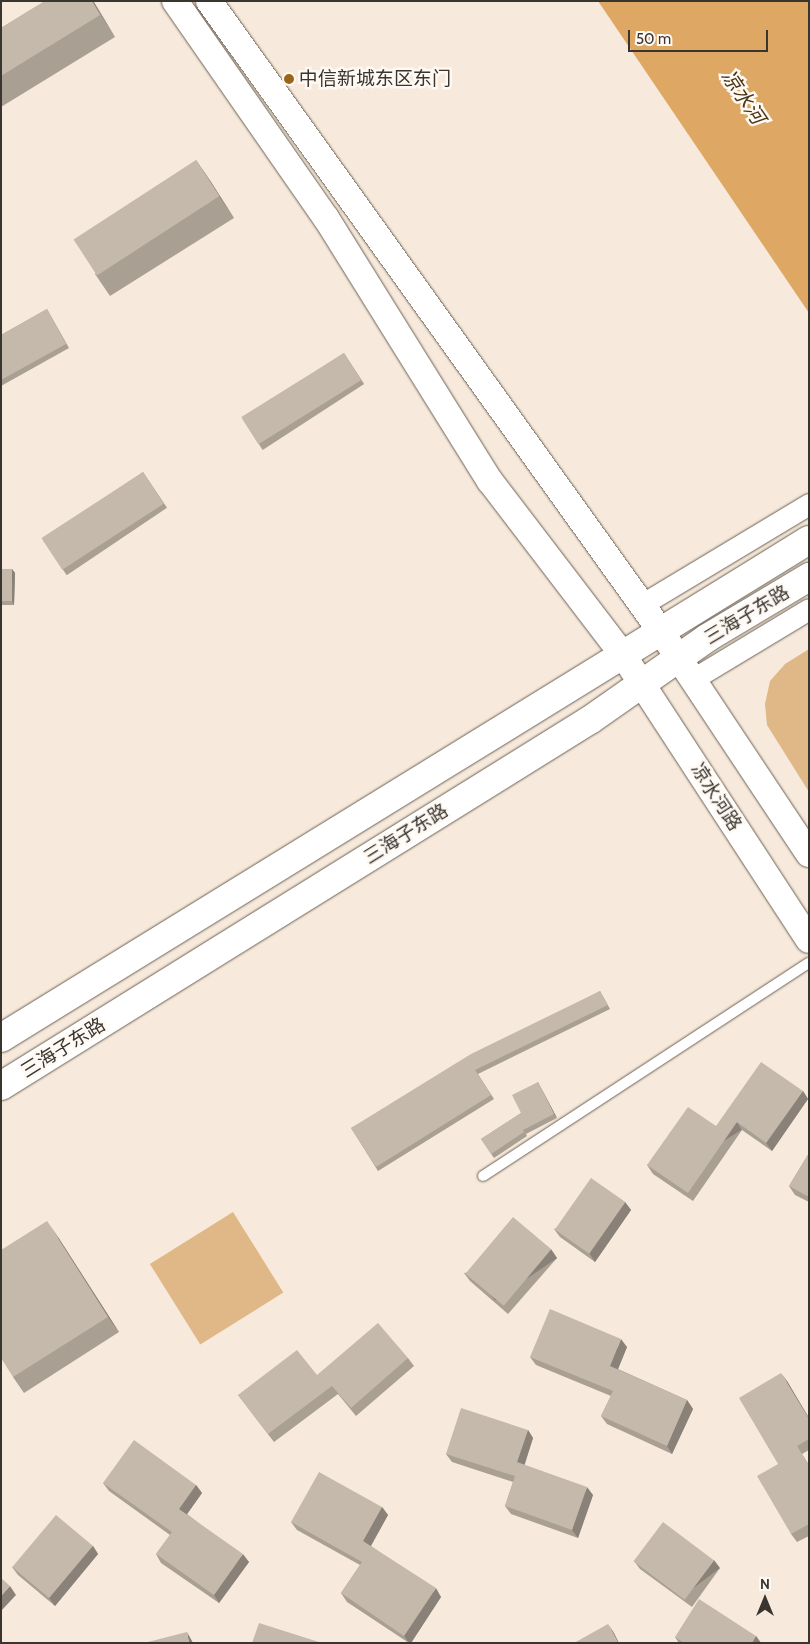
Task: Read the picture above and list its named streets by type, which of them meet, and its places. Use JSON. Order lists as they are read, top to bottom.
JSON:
{
  "streets": {
    "main road": ["三海子东路"],
    "street": ["凉水河路"]
  },
  "crossings": [
    ["三海子东路", "凉水河路"]
  ],
  "water": ["凉水河"],
  "places": ["中信新城东区东门"],
  "scale_bar": "50 m",
  "north": "top"
}
